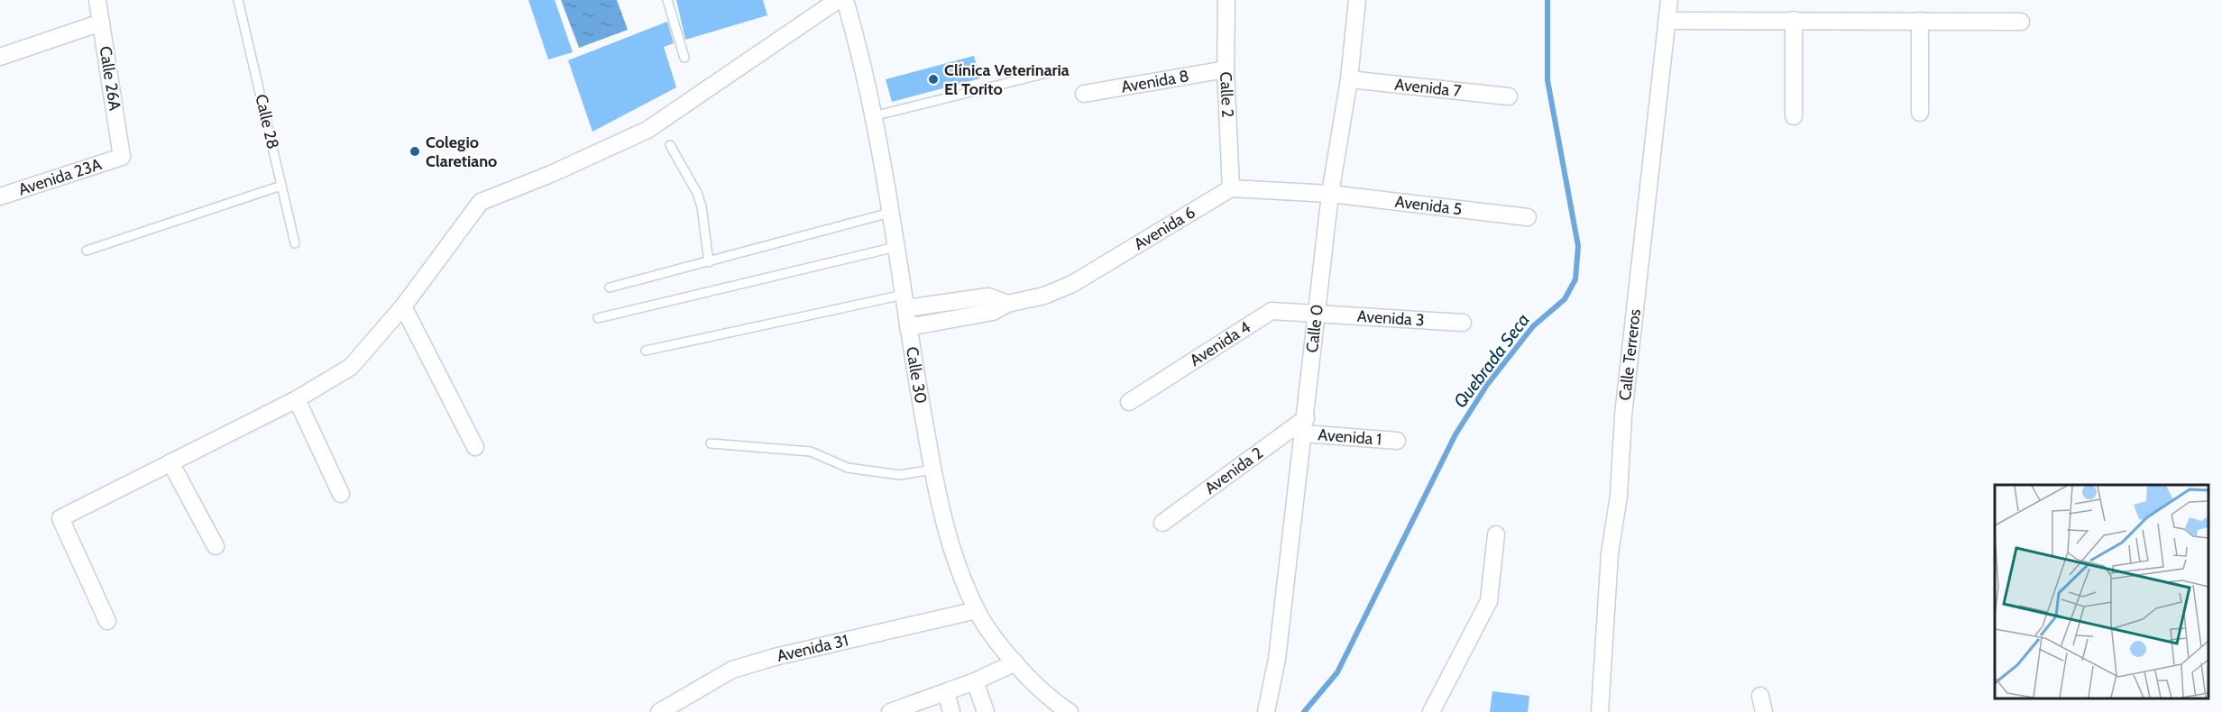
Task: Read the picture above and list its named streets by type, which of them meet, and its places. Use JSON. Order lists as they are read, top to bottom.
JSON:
{
  "streets": {
    "street": [
      "Calle 26A",
      "Avenida 8",
      "Avenida 7",
      "Calle 2",
      "Avenida 23A",
      "Avenida 5",
      "Avenida 6",
      "Avenida 3",
      "Calle 0",
      "Avenida 4",
      "Calle Terreros",
      "Calle 30",
      "Avenida 1",
      "Avenida 2",
      "Avenida 31"
    ],
    "lane": ["Calle 28"]
  },
  "crossings": [
    ["Calle 26A", "Avenida 23A"],
    ["Avenida 8", "Calle 2"],
    ["Avenida 7", "Calle 0"],
    ["Calle 2", "Avenida 6"],
    ["Avenida 5", "Calle 0"],
    ["Avenida 6", "Calle 30"],
    ["Avenida 3", "Calle 0"],
    ["Avenida 3", "Avenida 4"],
    ["Calle 0", "Avenida 4"],
    ["Calle 0", "Avenida 1"],
    ["Calle 0", "Avenida 2"],
    ["Calle 30", "Avenida 31"],
    ["Avenida 1", "Avenida 2"]
  ],
  "water": ["Quebrada Seca"],
  "places": ["Clínica Veterinaria El Torito", "Colegio Claretiano"]
}
